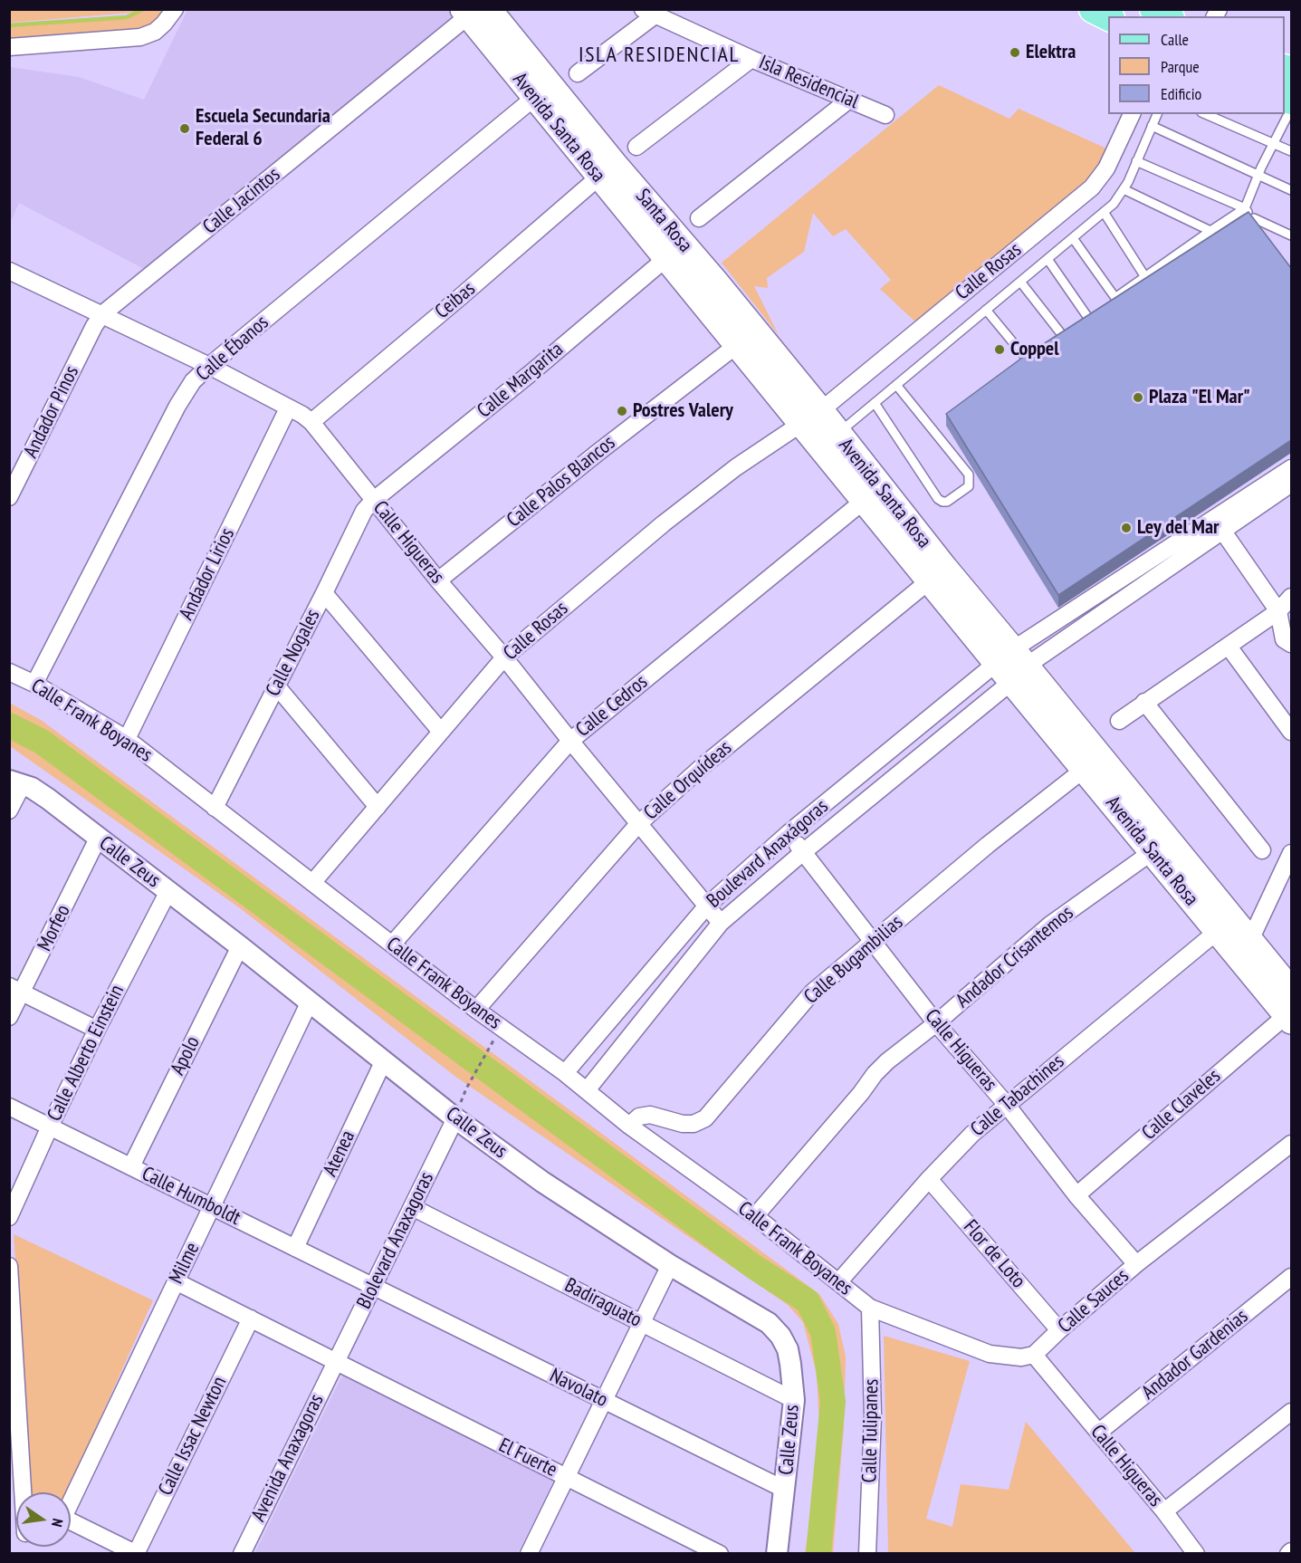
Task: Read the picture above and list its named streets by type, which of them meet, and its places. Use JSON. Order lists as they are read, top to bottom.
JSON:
{
  "streets": {
    "main road": ["Avenida Santa Rosa", "Santa Rosa"],
    "street": [
      "Isla Residencial",
      "Calle Jacintos",
      "Calle Rosas",
      "Ceibas",
      "Calle Ébanos",
      "Calle Margarita",
      "Andador Pinos",
      "Calle Palos Blancos",
      "Calle Higueras",
      "Andador Lirios",
      "Calle Nogales",
      "Calle Cedros",
      "Calle Frank Boyanes",
      "Calle Orquídeas",
      "Boulevard Anaxágoras",
      "Calle Zeus",
      "Morfeo",
      "Andador Crisantemos",
      "Calle Bugambilias",
      "Calle Alberto Einstein",
      "Apolo",
      "Calle Tabachines",
      "Calle Claveles",
      "Atenea",
      "Calle Humboldt",
      "Blolevard Anaxagoras",
      "Flor de Loto",
      "Milme",
      "Calle Sauces",
      "Badiraguato",
      "Andador Gardenias",
      "Navolato",
      "Calle Tulipanes",
      "Calle Issac Newton",
      "Avenida Anaxagoras",
      "El Fuerte"
    ]
  },
  "crossings": [
    ["Avenida Santa Rosa", "Calle Jacintos"],
    ["Avenida Santa Rosa", "Santa Rosa"],
    ["Avenida Santa Rosa", "Calle Rosas"],
    ["Avenida Santa Rosa", "Ceibas"],
    ["Avenida Santa Rosa", "Calle Ébanos"],
    ["Avenida Santa Rosa", "Calle Margarita"],
    ["Avenida Santa Rosa", "Calle Palos Blancos"],
    ["Avenida Santa Rosa", "Calle Cedros"],
    ["Avenida Santa Rosa", "Calle Orquídeas"],
    ["Avenida Santa Rosa", "Boulevard Anaxágoras"],
    ["Avenida Santa Rosa", "Andador Crisantemos"],
    ["Avenida Santa Rosa", "Calle Bugambilias"],
    ["Avenida Santa Rosa", "Calle Tabachines"],
    ["Avenida Santa Rosa", "Calle Claveles"],
    ["Calle Jacintos", "Santa Rosa"],
    ["Calle Jacintos", "Andador Pinos"],
    ["Calle Jacintos", "Calle Higueras"],
    ["Santa Rosa", "Calle Rosas"],
    ["Santa Rosa", "Ceibas"],
    ["Calle Rosas", "Calle Higueras"],
    ["Calle Rosas", "Calle Frank Boyanes"],
    ["Ceibas", "Calle Higueras"],
    ["Calle Ébanos", "Calle Higueras"],
    ["Calle Ébanos", "Calle Frank Boyanes"],
    ["Calle Margarita", "Calle Higueras"],
    ["Calle Margarita", "Calle Nogales"],
    ["Andador Pinos", "Calle Higueras"],
    ["Calle Palos Blancos", "Calle Higueras"],
    ["Calle Higueras", "Andador Lirios"],
    ["Calle Higueras", "Calle Nogales"],
    ["Calle Higueras", "Calle Cedros"],
    ["Calle Higueras", "Calle Orquídeas"],
    ["Calle Higueras", "Boulevard Anaxágoras"],
    ["Calle Higueras", "Andador Crisantemos"],
    ["Calle Higueras", "Calle Bugambilias"],
    ["Calle Higueras", "Calle Tabachines"],
    ["Calle Higueras", "Calle Claveles"],
    ["Calle Higueras", "Calle Sauces"],
    ["Calle Higueras", "Andador Gardenias"],
    ["Andador Lirios", "Calle Frank Boyanes"],
    ["Calle Nogales", "Calle Frank Boyanes"],
    ["Calle Cedros", "Calle Frank Boyanes"],
    ["Calle Frank Boyanes", "Calle Orquídeas"],
    ["Calle Frank Boyanes", "Boulevard Anaxágoras"],
    ["Calle Frank Boyanes", "Andador Crisantemos"],
    ["Calle Frank Boyanes", "Calle Bugambilias"],
    ["Calle Frank Boyanes", "Calle Tabachines"],
    ["Calle Frank Boyanes", "Calle Tulipanes"],
    ["Calle Zeus", "Morfeo"],
    ["Calle Zeus", "Calle Alberto Einstein"],
    ["Calle Zeus", "Apolo"],
    ["Calle Zeus", "Atenea"],
    ["Calle Zeus", "Blolevard Anaxagoras"],
    ["Calle Zeus", "Milme"],
    ["Calle Zeus", "Badiraguato"],
    ["Calle Zeus", "Navolato"],
    ["Calle Alberto Einstein", "Calle Humboldt"],
    ["Apolo", "Calle Humboldt"],
    ["Calle Tabachines", "Flor de Loto"],
    ["Atenea", "Calle Humboldt"],
    ["Calle Humboldt", "Blolevard Anaxagoras"],
    ["Calle Humboldt", "Milme"],
    ["Calle Humboldt", "Navolato"],
    ["Blolevard Anaxagoras", "Badiraguato"],
    ["Blolevard Anaxagoras", "Navolato"],
    ["Blolevard Anaxagoras", "Avenida Anaxagoras"],
    ["Blolevard Anaxagoras", "El Fuerte"],
    ["Flor de Loto", "Calle Sauces"],
    ["Milme", "El Fuerte"],
    ["Calle Issac Newton", "El Fuerte"],
    ["Avenida Anaxagoras", "El Fuerte"]
  ],
  "districts": ["ISLA RESIDENCIAL"],
  "places": [
    "Elektra",
    "Escuela Secundaria Federal 6",
    "Coppel",
    "Plaza \"El Mar\"",
    "Postres Valery",
    "Ley del Mar"
  ],
  "legend": ["Calle", "Parque", "Edificio"],
  "north": "right"
}
